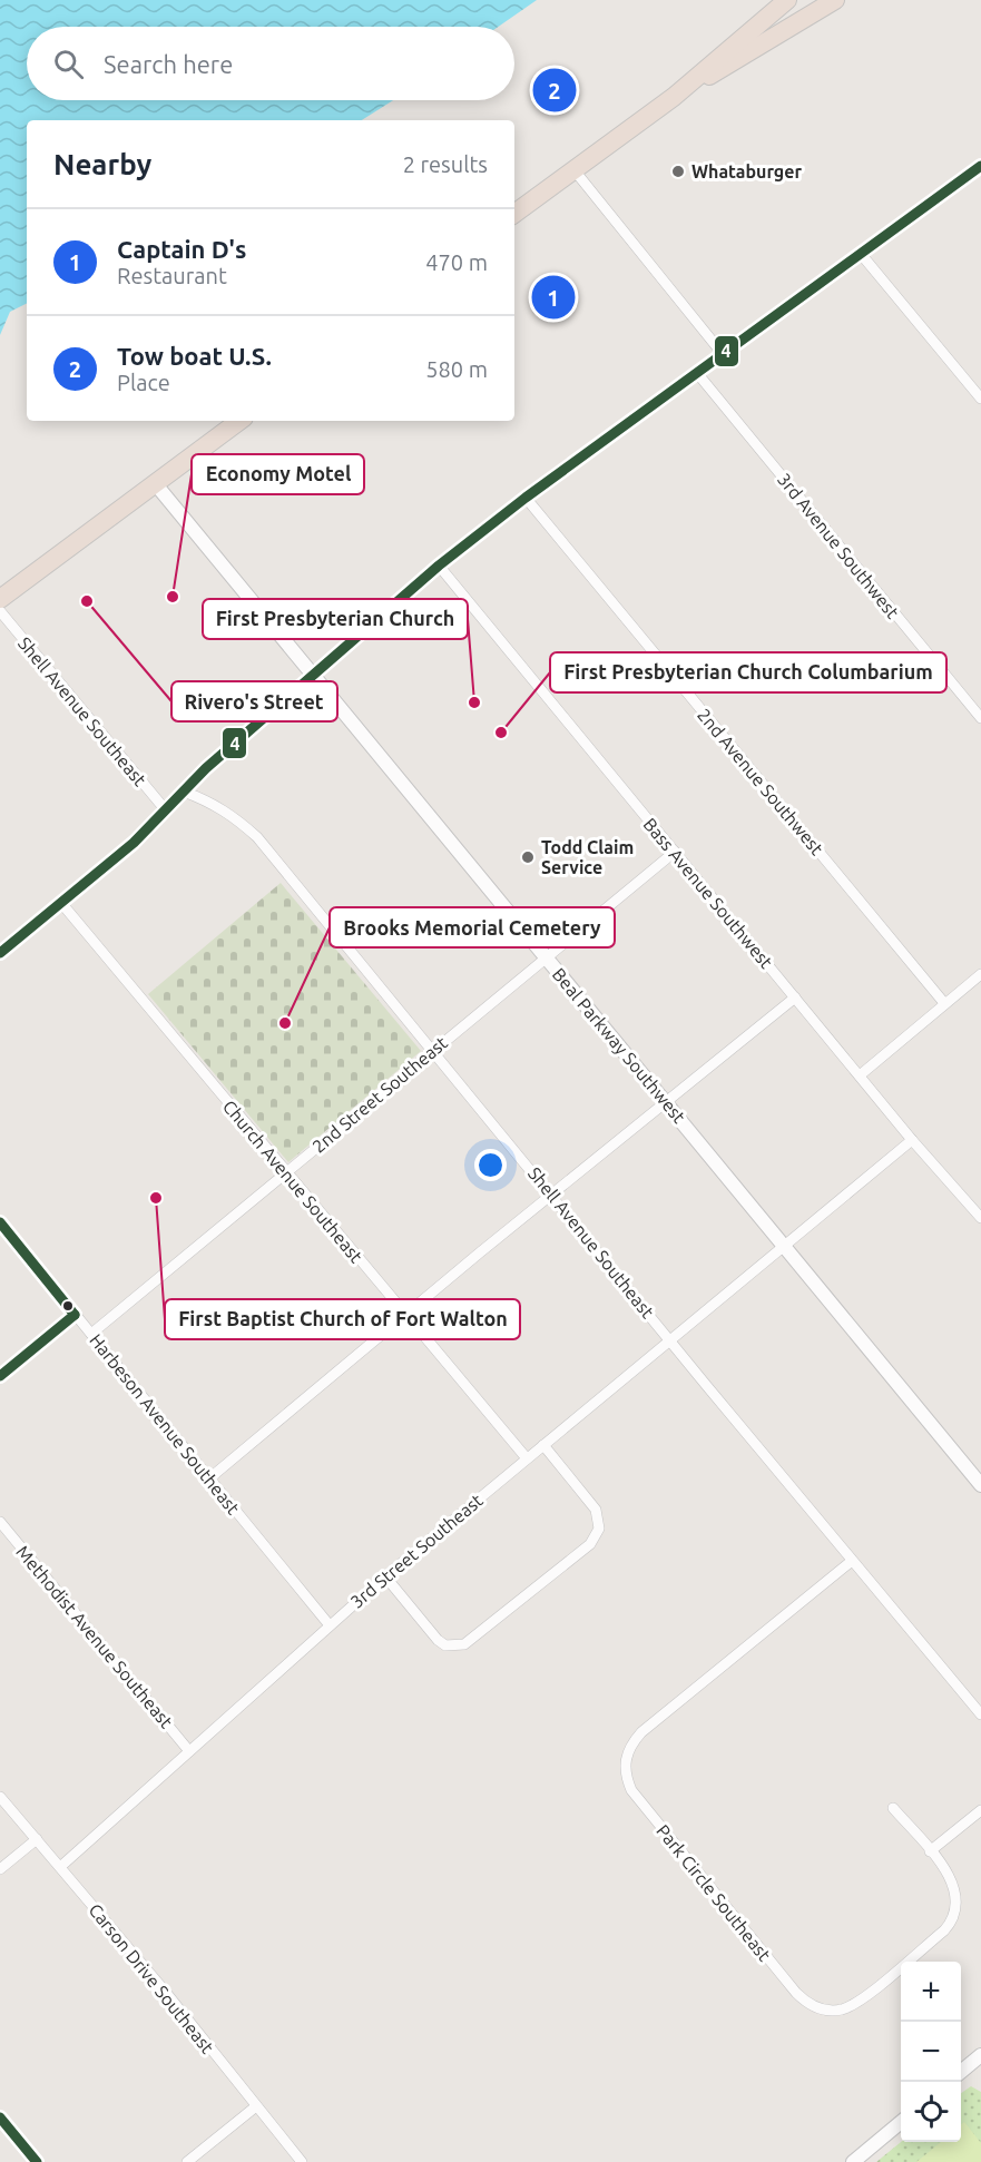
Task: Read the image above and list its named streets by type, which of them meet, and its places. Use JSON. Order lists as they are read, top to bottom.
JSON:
{
  "streets": {
    "main road": ["Beal Parkway Southwest"],
    "street": [
      "3rd Avenue Southwest",
      "Shell Avenue Southeast",
      "2nd Avenue Southwest",
      "Bass Avenue Southwest",
      "2nd Street Southeast",
      "Church Avenue Southeast",
      "Harbeson Avenue Southeast",
      "3rd Street Southeast",
      "Methodist Avenue Southeast",
      "Park Circle Southeast",
      "Carson Drive Southeast"
    ]
  },
  "crossings": [
    ["Shell Avenue Southeast", "2nd Street Southeast"],
    ["Shell Avenue Southeast", "3rd Street Southeast"],
    ["Shell Avenue Southeast", "Park Circle Southeast"],
    ["Bass Avenue Southwest", "2nd Street Southeast"],
    ["Bass Avenue Southwest", "3rd Street Southeast"],
    ["Beal Parkway Southwest", "2nd Street Southeast"],
    ["Beal Parkway Southwest", "3rd Street Southeast"],
    ["2nd Street Southeast", "Church Avenue Southeast"],
    ["2nd Street Southeast", "Harbeson Avenue Southeast"],
    ["Church Avenue Southeast", "3rd Street Southeast"],
    ["Harbeson Avenue Southeast", "3rd Street Southeast"],
    ["3rd Street Southeast", "Methodist Avenue Southeast"],
    ["3rd Street Southeast", "Carson Drive Southeast"]
  ],
  "places": [
    "Whataburger",
    "Economy Motel",
    "Rivero's Street",
    "First Presbyterian Church",
    "First Presbyterian Church Columbarium",
    "Todd Claim Service",
    "Brooks Memorial Cemetery",
    "First Baptist Church of Fort Walton"
  ],
  "lines": ["transit line 4"],
  "page": {
    "search": "Search here",
    "pins": ["2", "1"],
    "heading": ["Nearby", "2 results"],
    "list": [
      {
        "mark": "1",
        "name": "Captain D's",
        "note": "Restaurant",
        "value": "470 m"
      },
      {
        "mark": "2",
        "name": "Tow boat U.S.",
        "note": "Place",
        "value": "580 m"
      }
    ],
    "map_buttons": ["+", "−"]
  }
}
